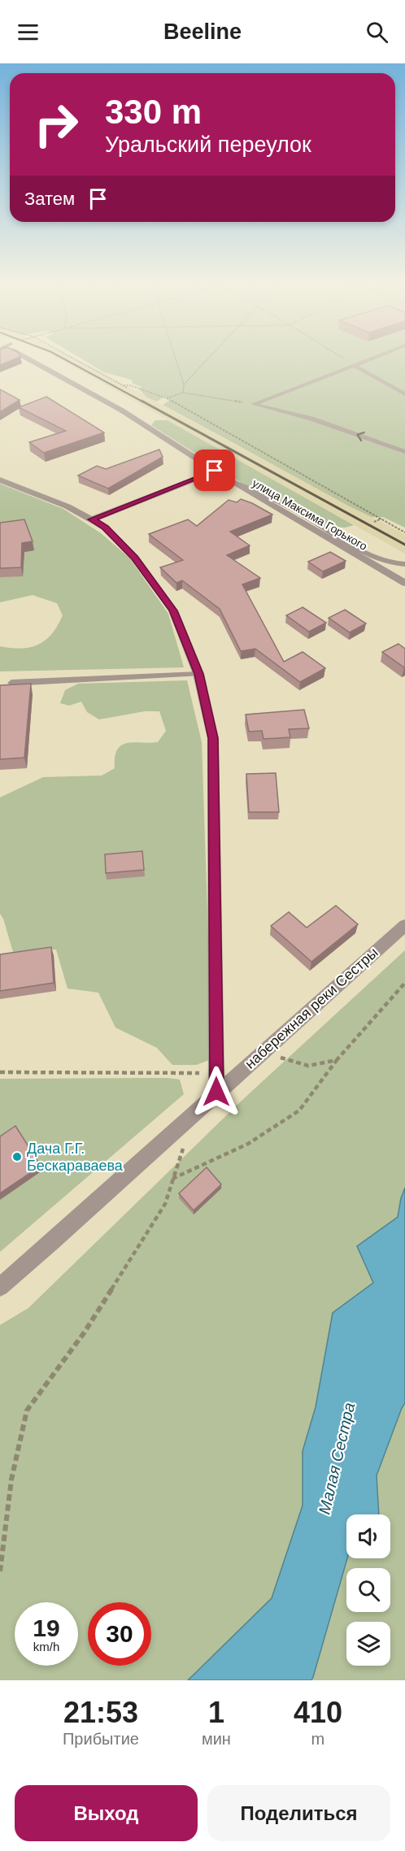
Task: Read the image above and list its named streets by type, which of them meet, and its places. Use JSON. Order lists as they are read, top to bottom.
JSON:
{
  "streets": {
    "street": ["улица Максима Горького", "набережная реки Сестры"]
  },
  "water": ["Малая Сестра"],
  "places": ["Дача Г.Г. Бескараваева"],
  "page": {
    "header": "Beeline",
    "turn": ["330 m", "Уральский переулок"],
    "then": "Затем",
    "speed": "19 km/h",
    "limit": "30",
    "eta": [
      "21:53",
      "Прибытие",
      "1",
      "мин",
      "410",
      "m"
    ],
    "buttons": ["Выход", "Поделиться"]
  }
}
